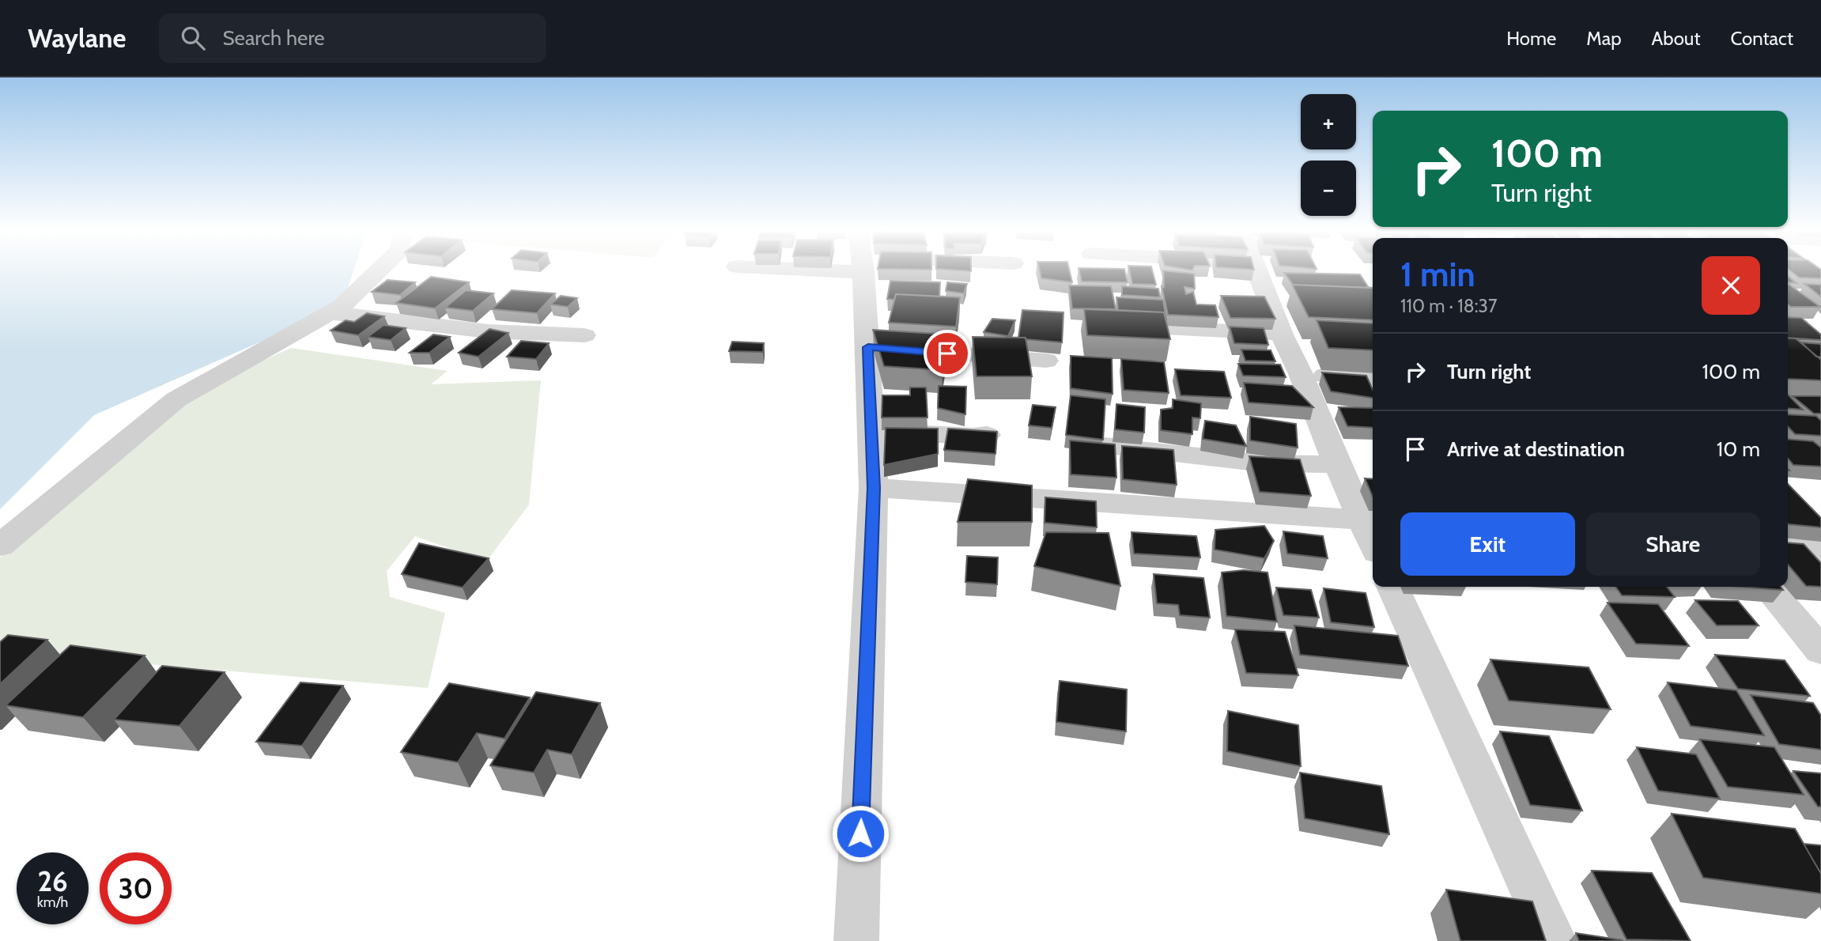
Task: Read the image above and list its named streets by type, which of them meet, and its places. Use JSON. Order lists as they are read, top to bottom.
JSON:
{
  "page": {
    "header": "Waylane",
    "search": "Search here",
    "nav": [
      "Home",
      "Map",
      "About",
      "Contact"
    ],
    "map_buttons": ["+", "−"],
    "turn": ["100 m", "Turn right"],
    "heading": ["1 min", "110 m · 18:37"],
    "list": [
      {
        "name": "Turn right",
        "value": "100 m"
      },
      {
        "name": "Arrive at destination",
        "value": "10 m"
      }
    ],
    "buttons": ["Exit", "Share"],
    "speed": "26 km/h",
    "limit": "30"
  }
}
